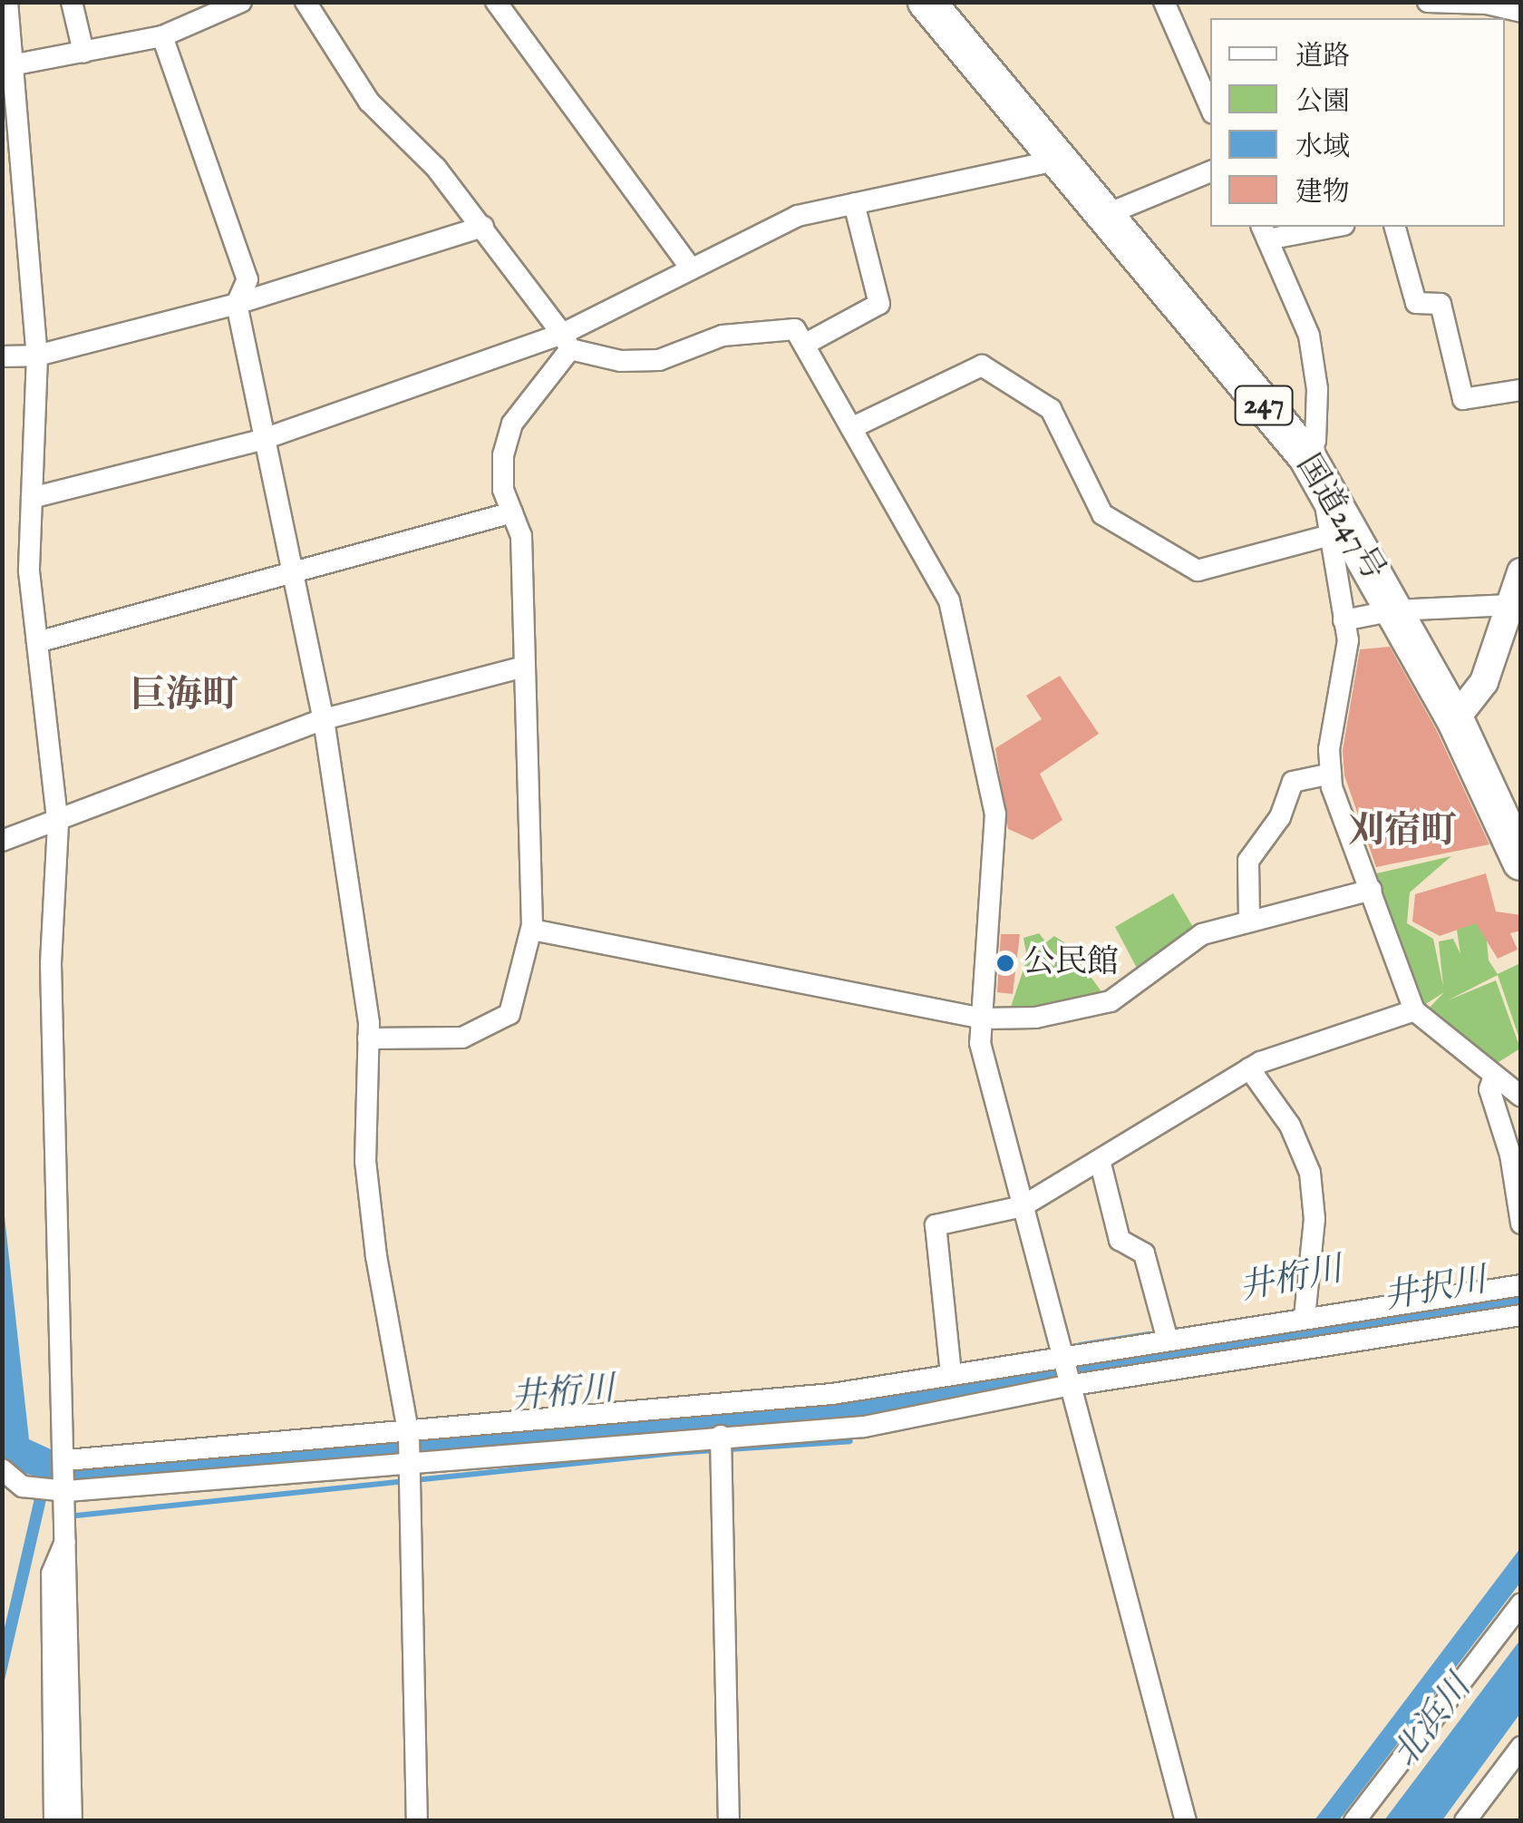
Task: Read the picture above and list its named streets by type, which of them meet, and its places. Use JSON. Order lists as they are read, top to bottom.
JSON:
{
  "streets": {
    "highway": ["247", "国道247号"]
  },
  "districts": ["巨海町", "刈宿町"],
  "water": ["井桁川", "井択川", "北浜川"],
  "places": ["公民館"],
  "legend": [
    "道路",
    "公園",
    "水域",
    "建物"
  ]
}
